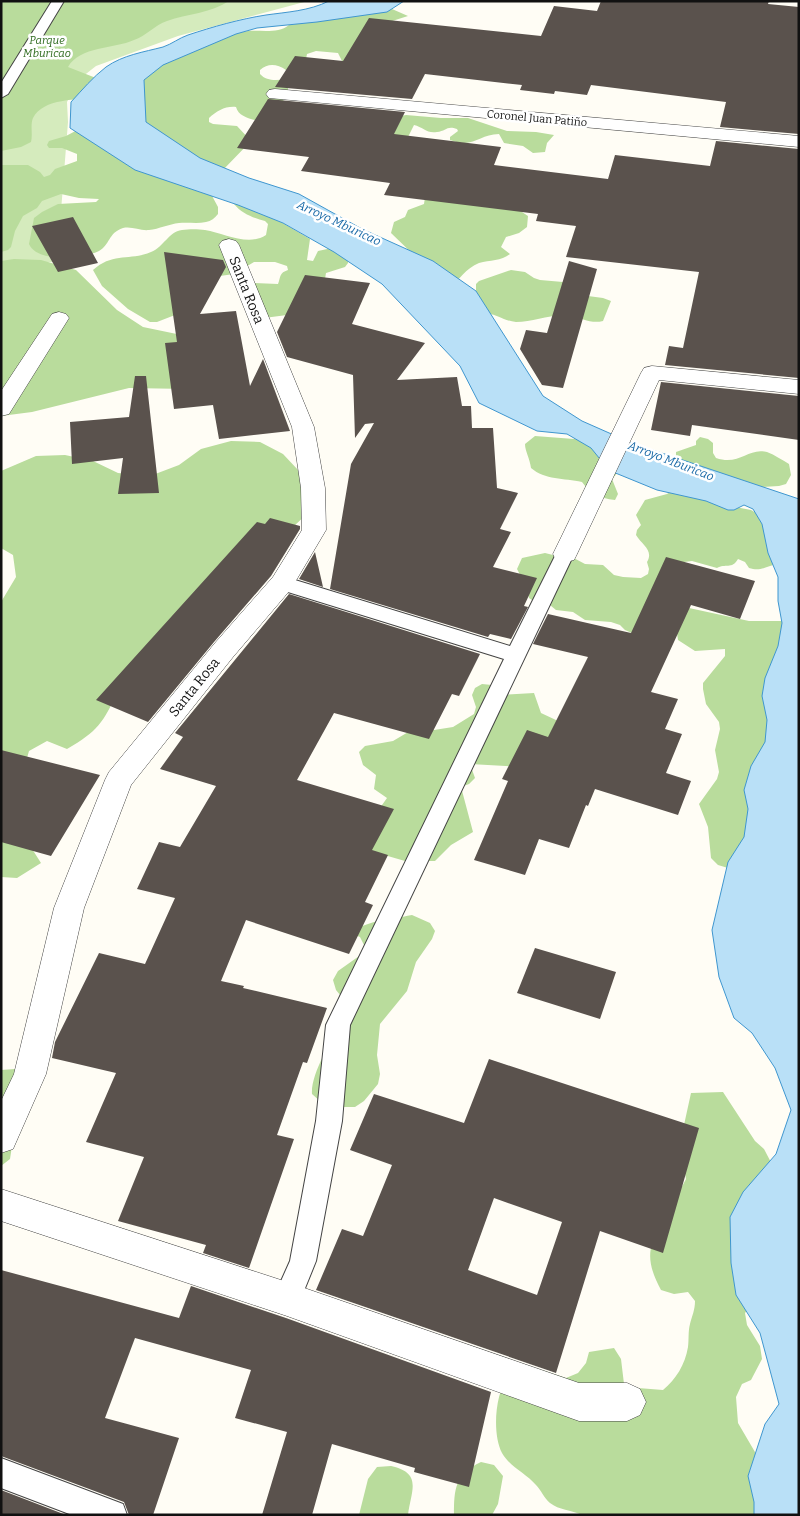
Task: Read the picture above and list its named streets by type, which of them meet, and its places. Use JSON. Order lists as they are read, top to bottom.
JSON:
{
  "streets": {
    "street": ["Coronel Juan Patiño", "Santa Rosa"]
  },
  "water": ["Arroyo Mburicao"],
  "parks": ["Parque Mburicao"]
}
